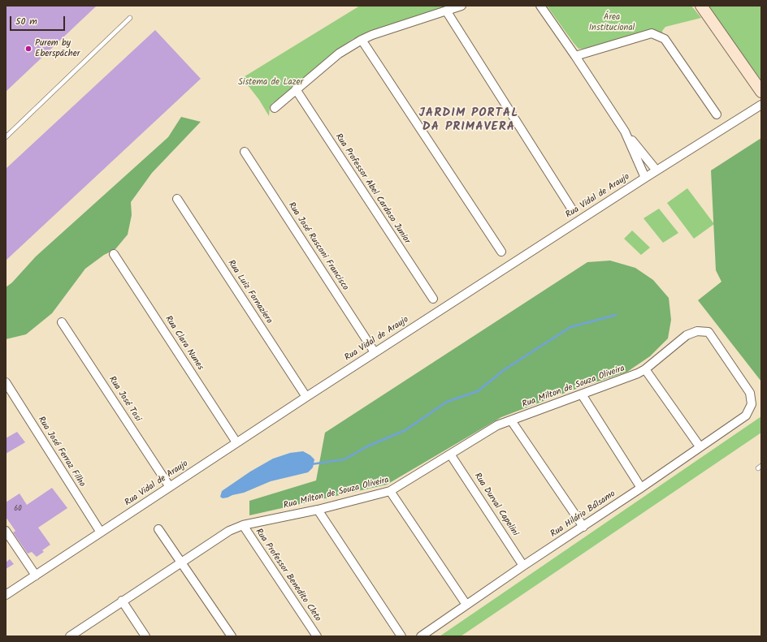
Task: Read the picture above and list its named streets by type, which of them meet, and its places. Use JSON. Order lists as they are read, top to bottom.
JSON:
{
  "streets": {
    "street": [
      "Rua Professor Abel Cardoso Junior",
      "Rua Vidal de Araujo",
      "Rua José Rusconi Francisco",
      "Rua Luiz Fornaziero",
      "Rua Clara Nunes",
      "Rua Milton de Souza Oliveira",
      "Rua José Tosi",
      "Rua José Ferraz Filho",
      "Rua Durval Capelini",
      "Rua Hilário Bálsamo",
      "Rua Professor Benedito Cleto"
    ]
  },
  "crossings": [
    ["Rua Vidal de Araujo", "Rua José Rusconi Francisco"],
    ["Rua Vidal de Araujo", "Rua Luiz Fornaziero"],
    ["Rua Vidal de Araujo", "Rua Clara Nunes"],
    ["Rua Vidal de Araujo", "Rua José Tosi"],
    ["Rua Vidal de Araujo", "Rua José Ferraz Filho"],
    ["Rua Milton de Souza Oliveira", "Rua Durval Capelini"],
    ["Rua Milton de Souza Oliveira", "Rua Hilário Bálsamo"],
    ["Rua Milton de Souza Oliveira", "Rua Professor Benedito Cleto"],
    ["Rua Durval Capelini", "Rua Hilário Bálsamo"]
  ],
  "districts": ["JARDIM PORTAL DA PRIMAVERA"],
  "parks": ["Área Institucional", "Sistema de Lazer"],
  "places": ["Purem by Eberspächer"],
  "house_numbers": ["60"],
  "scale_bar": "50 m"
}
